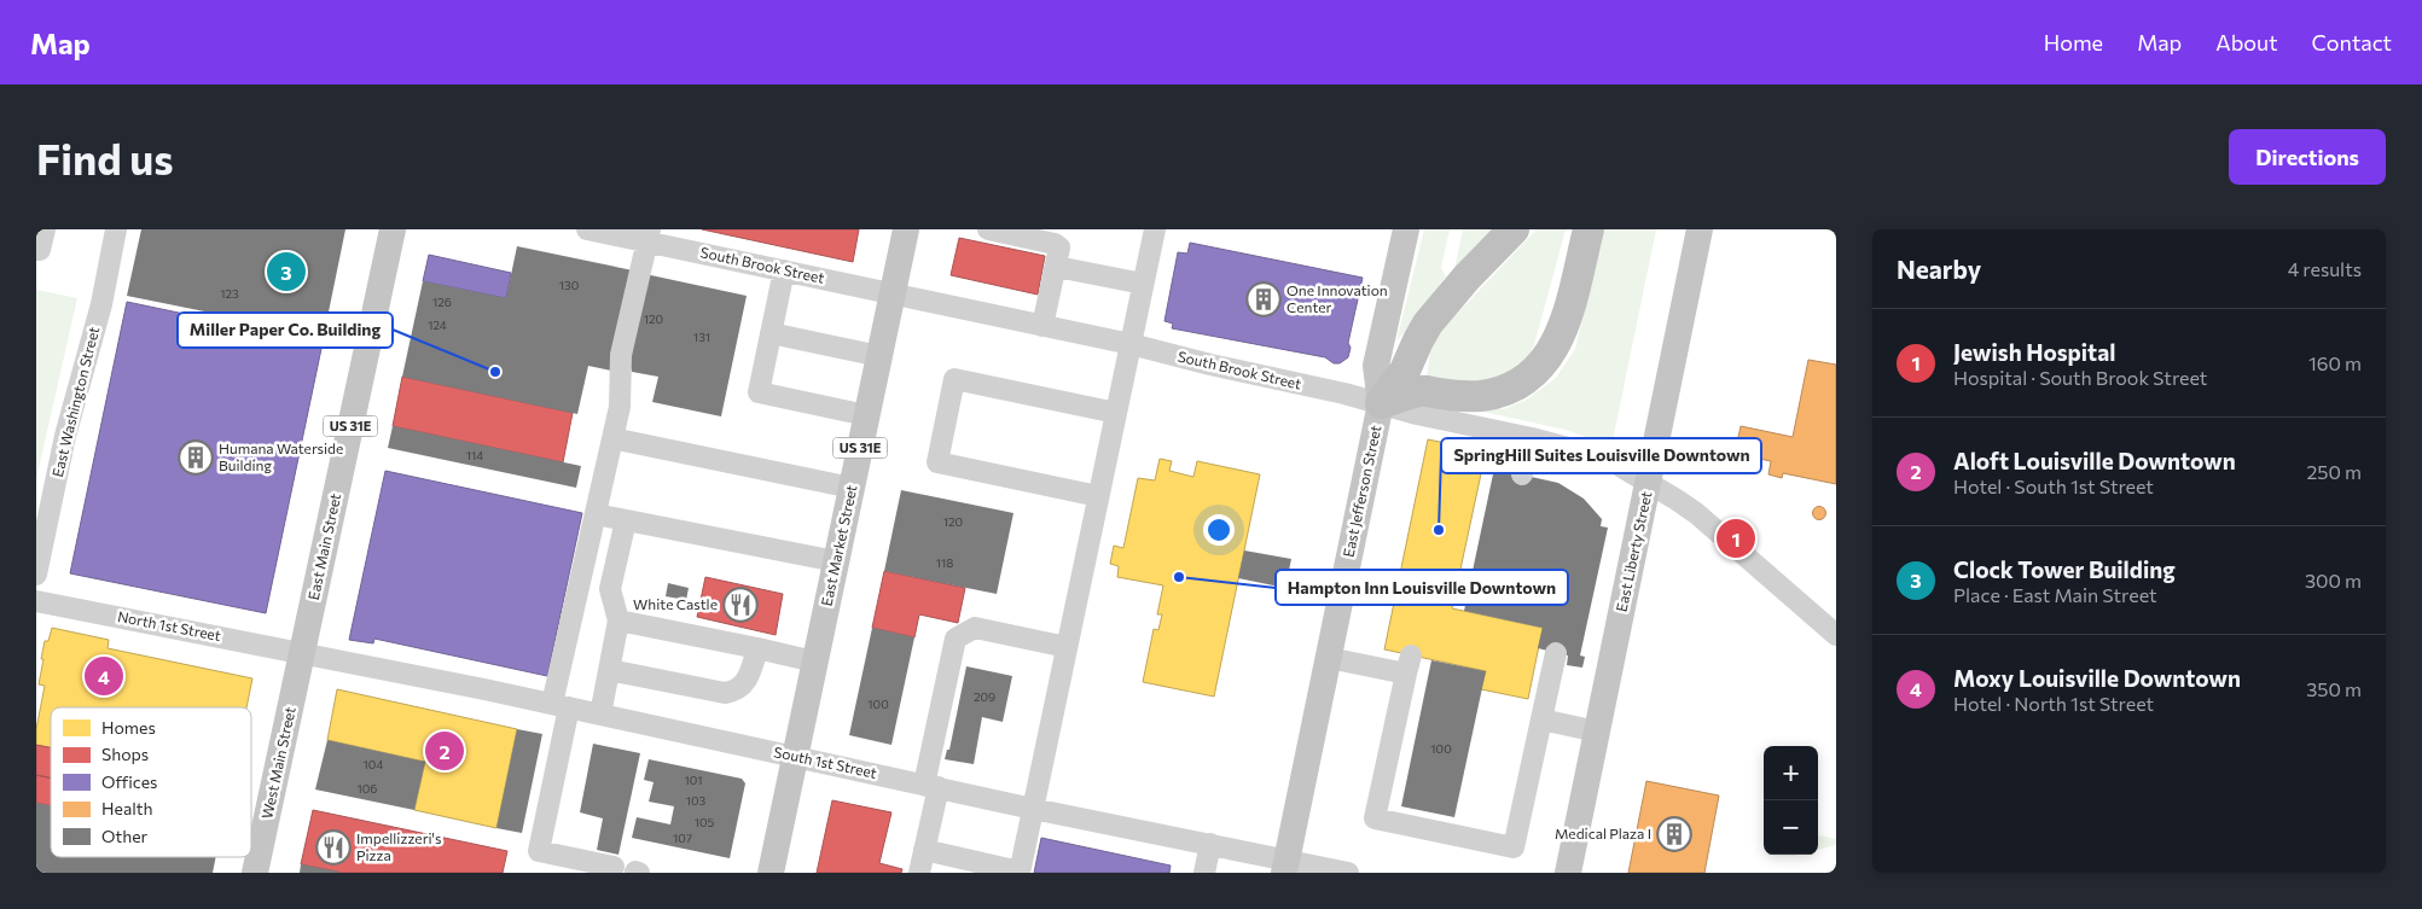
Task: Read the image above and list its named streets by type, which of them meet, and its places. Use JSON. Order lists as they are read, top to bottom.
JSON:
{
  "streets": {
    "main road": [
      "US 31E",
      "East Jefferson Street",
      "East Market Street",
      "East Main Street",
      "East Liberty Street",
      "West Main Street"
    ],
    "street": [
      "South Brook Street",
      "East Washington Street",
      "North 1st Street",
      "South 1st Street"
    ]
  },
  "crossings": [
    ["South Brook Street", "East Jefferson Street"],
    ["South Brook Street", "East Market Street"],
    ["South Brook Street", "East Liberty Street"],
    ["US 31E", "East Market Street"],
    ["US 31E", "South 1st Street"],
    ["East Jefferson Street", "South 1st Street"],
    ["East Market Street", "South 1st Street"],
    ["East Main Street", "North 1st Street"],
    ["East Main Street", "West Main Street"],
    ["East Main Street", "South 1st Street"],
    ["North 1st Street", "West Main Street"],
    ["North 1st Street", "South 1st Street"],
    ["West Main Street", "South 1st Street"]
  ],
  "places": {
    "building": ["One Innovation Center", "Humana Waterside Building", "Medical Plaza I"],
    "other": ["Miller Paper Co. Building", "SpringHill Suites Louisville Downtown", "Hampton Inn Louisville Downtown"],
    "restaurant": ["White Castle", "Impellizzeri's Pizza"]
  },
  "house_numbers": [
    "130",
    "123",
    "126",
    "120",
    "124",
    "131",
    "114",
    "120",
    "118",
    "209",
    "100",
    "100",
    "104",
    "101",
    "106",
    "103",
    "105",
    "107"
  ],
  "legend": [
    "Homes",
    "Shops",
    "Offices",
    "Health",
    "Other"
  ],
  "page": {
    "header": "Map",
    "nav": [
      "Home",
      "Map",
      "About",
      "Contact"
    ],
    "buttons": "Directions",
    "title": "Find us",
    "heading": ["Nearby", "4 results"],
    "pins": [
      "3",
      "1",
      "4",
      "2"
    ],
    "list": [
      {
        "mark": "1",
        "name": "Jewish Hospital",
        "note": "Hospital · South Brook Street",
        "value": "160 m"
      },
      {
        "mark": "2",
        "name": "Aloft Louisville Downtown",
        "note": "Hotel · South 1st Street",
        "value": "250 m"
      },
      {
        "mark": "3",
        "name": "Clock Tower Building",
        "note": "Place · East Main Street",
        "value": "300 m"
      },
      {
        "mark": "4",
        "name": "Moxy Louisville Downtown",
        "note": "Hotel · North 1st Street",
        "value": "350 m"
      }
    ],
    "map_buttons": ["+", "−"]
  }
}
